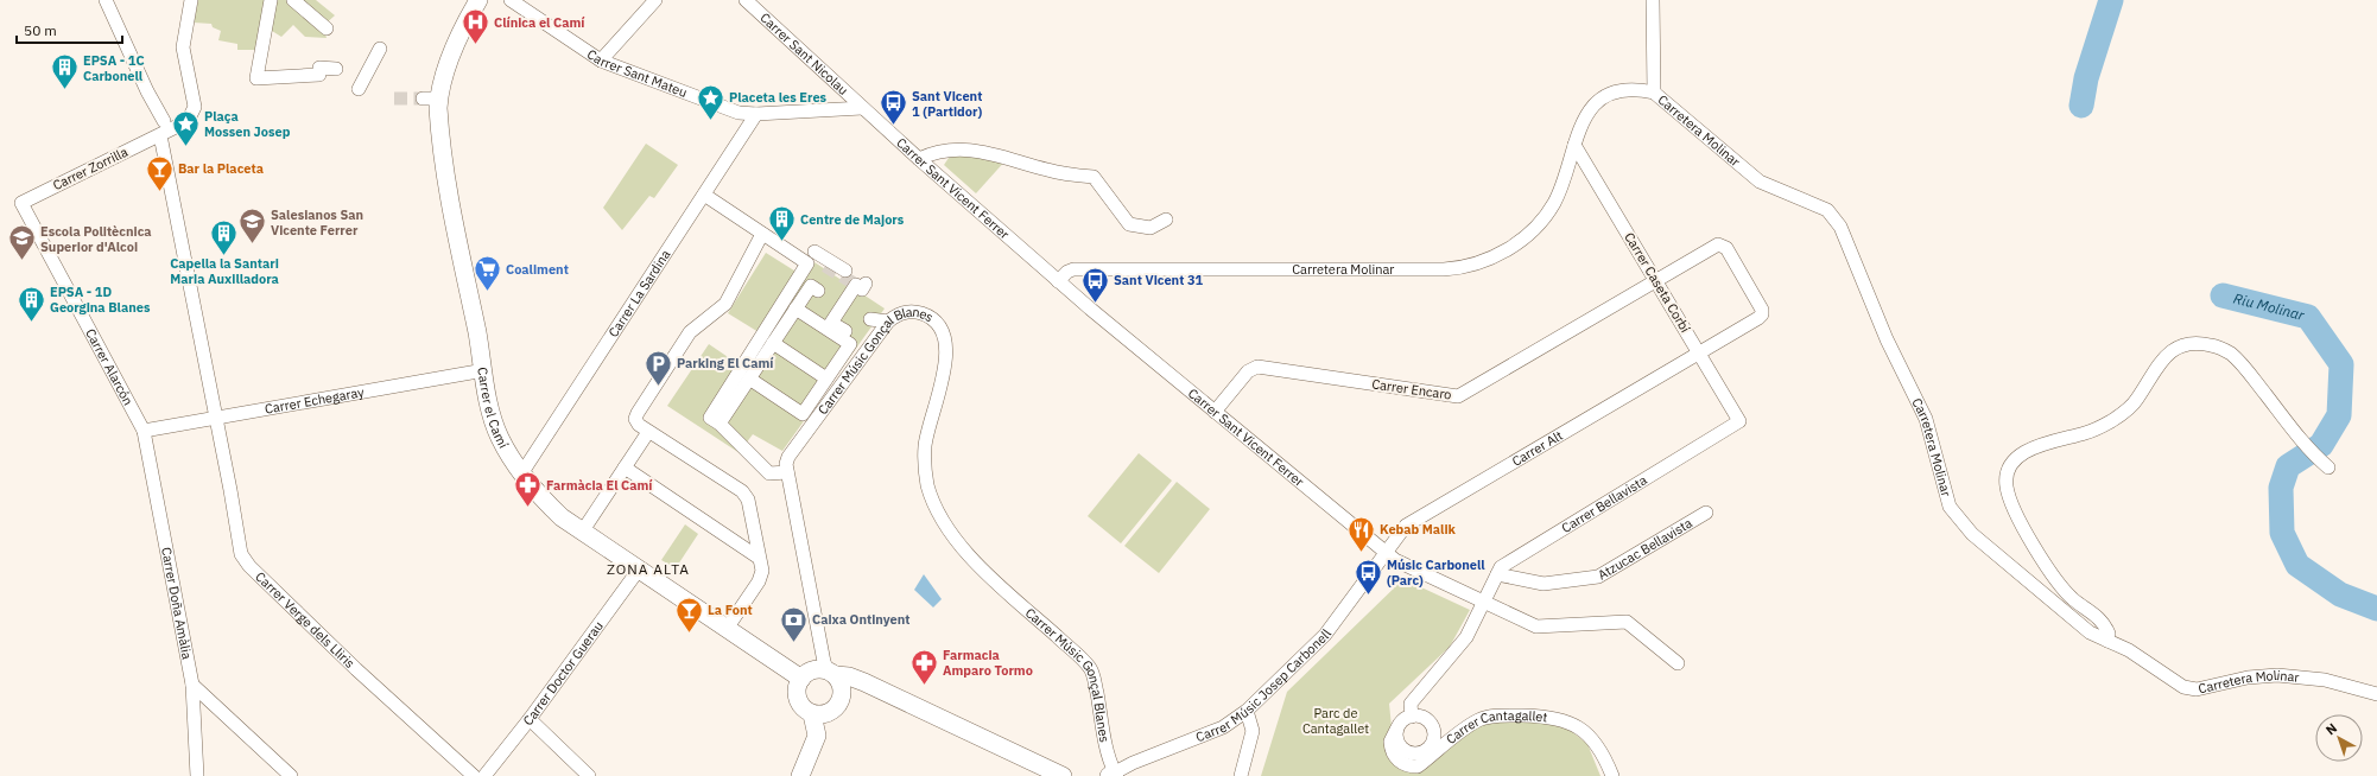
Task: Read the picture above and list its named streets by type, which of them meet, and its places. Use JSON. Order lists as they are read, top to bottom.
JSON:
{
  "streets": {
    "street": [
      "Carrer Sant Nicolau",
      "Carrer Sant Mateu",
      "Carretera Molinar",
      "Carrer Zorrilla",
      "Carrer Sant Vicent Ferrer",
      "Carrer Caseta Corbí",
      "Carrer La Sardina",
      "Carrer Alarcón",
      "Carrer Músic Gonçal Blanes",
      "Carrer Encaro",
      "Carrer Echegaray",
      "Carrer el Camí",
      "Carrer Alt",
      "Carrer Bellavista",
      "Atzucac Bellavista",
      "Carrer Doña Amàlia",
      "Carrer Verge dels Lliris",
      "Carrer Doctor Guerau",
      "Carrer Músic Josep Carbonell",
      "Carrer Cantagallet"
    ]
  },
  "crossings": [
    ["Carrer Sant Nicolau", "Carrer Sant Mateu"],
    ["Carrer Sant Nicolau", "Carrer Sant Vicent Ferrer"],
    ["Carrer Sant Mateu", "Carrer Sant Vicent Ferrer"],
    ["Carrer Sant Mateu", "Carrer La Sardina"],
    ["Carretera Molinar", "Carrer Sant Vicent Ferrer"],
    ["Carretera Molinar", "Carrer Caseta Corbí"],
    ["Carrer Zorrilla", "Carrer Alarcón"],
    ["Carrer Zorrilla", "Carrer Verge dels Lliris"],
    ["Carrer Sant Vicent Ferrer", "Carrer Encaro"],
    ["Carrer Sant Vicent Ferrer", "Carrer Alt"],
    ["Carrer Sant Vicent Ferrer", "Carrer Bellavista"],
    ["Carrer Sant Vicent Ferrer", "Carrer Músic Josep Carbonell"],
    ["Carrer Caseta Corbí", "Carrer Encaro"],
    ["Carrer Caseta Corbí", "Carrer Alt"],
    ["Carrer Caseta Corbí", "Carrer Bellavista"],
    ["Carrer La Sardina", "Carrer el Camí"],
    ["Carrer Alarcón", "Carrer Echegaray"],
    ["Carrer Alarcón", "Carrer Doña Amàlia"],
    ["Carrer Músic Gonçal Blanes", "Carrer el Camí"],
    ["Carrer Músic Gonçal Blanes", "Carrer Músic Josep Carbonell"],
    ["Carrer Encaro", "Carrer Alt"],
    ["Carrer Echegaray", "Carrer el Camí"],
    ["Carrer Echegaray", "Carrer Doña Amàlia"],
    ["Carrer Echegaray", "Carrer Verge dels Lliris"],
    ["Carrer el Camí", "Carrer Doctor Guerau"],
    ["Carrer Alt", "Carrer Músic Josep Carbonell"],
    ["Carrer Bellavista", "Atzucac Bellavista"]
  ],
  "districts": ["ZONA ALTA"],
  "water": ["Riu Molinar"],
  "parks": ["Parc de Cantagallet"],
  "places": {
    "hospital": ["Clínica el Camí"],
    "building": [
      "EPSA - 1C Carbonell",
      "Centre de Majors",
      "Capella la Santari Maria Auxilladora",
      "EPSA - 1D Georgina Blanes"
    ],
    "place": ["Placeta les Eres", "Plaça Mossen Josep"],
    "bus stop": ["Sant Vicent 1 (Partidor)", "Sant Vicent 31", "Músic Carbonell (Parc)"],
    "bar": ["Bar la Placeta", "La Font"],
    "school or university": ["Salesianos San Vicente Ferrer", "Escola Politècnica Superior d'Alcoi"],
    "supermarket": ["Coaliment"],
    "parking": ["Parking El Camí"],
    "pharmacy": ["Farmàcia El Camí", "Farmacia Amparo Tormo"],
    "restaurant": ["Kebab Malik"],
    "bank": ["Caixa Ontinyent"]
  },
  "scale_bar": "50 m",
  "north": "top left"
}
